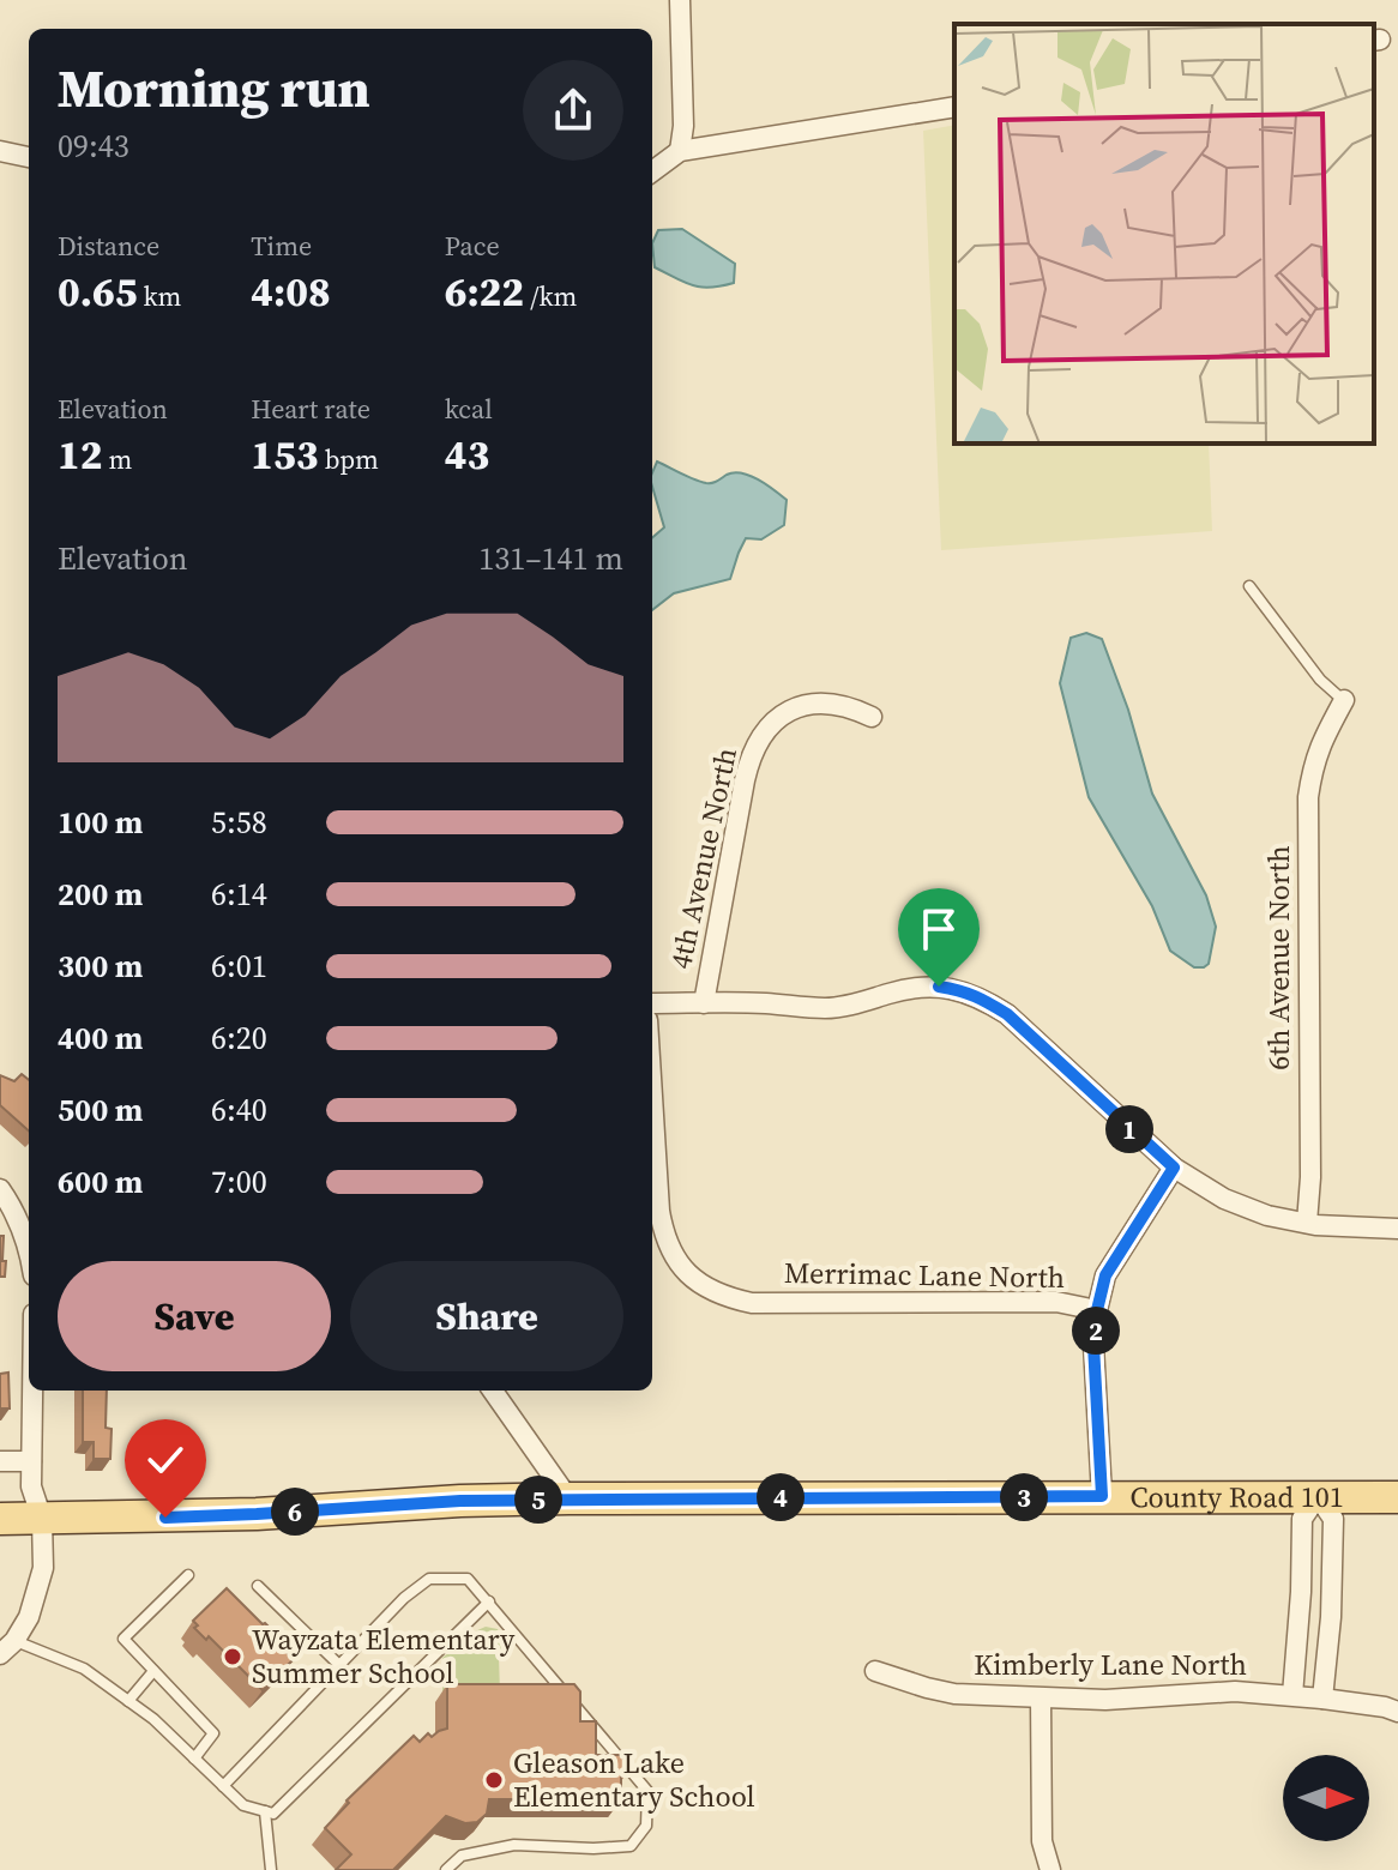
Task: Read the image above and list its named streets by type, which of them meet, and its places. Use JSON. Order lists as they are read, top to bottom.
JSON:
{
  "streets": {
    "main road": ["County Road 101"],
    "street": [
      "4th Avenue North",
      "6th Avenue North",
      "Merrimac Lane North",
      "Kimberly Lane North"
    ]
  },
  "places": ["Wayzata Elementary Summer School", "Gleason Lake Elementary School"],
  "north": "right",
  "page": {
    "heading": ["Morning run", "09:43"],
    "stats": [
      ["Distance", "0.65 km"],
      ["Time", "4:08"],
      ["Pace", "6:22 /km"],
      ["Elevation", "12 m"],
      ["Heart rate", "153 bpm"],
      ["kcal", "43"]
    ],
    "chart": ["Elevation", "131–141 m"],
    "list": [
      {
        "name": "100 m",
        "note": "5:58"
      },
      {
        "name": "200 m",
        "note": "6:14"
      },
      {
        "name": "300 m",
        "note": "6:01"
      },
      {
        "name": "400 m",
        "note": "6:20"
      },
      {
        "name": "500 m",
        "note": "6:40"
      },
      {
        "name": "600 m",
        "note": "7:00"
      }
    ],
    "pins": [
      "1",
      "2",
      "3",
      "4",
      "5",
      "6"
    ],
    "buttons": ["Save", "Share"]
  }
}
